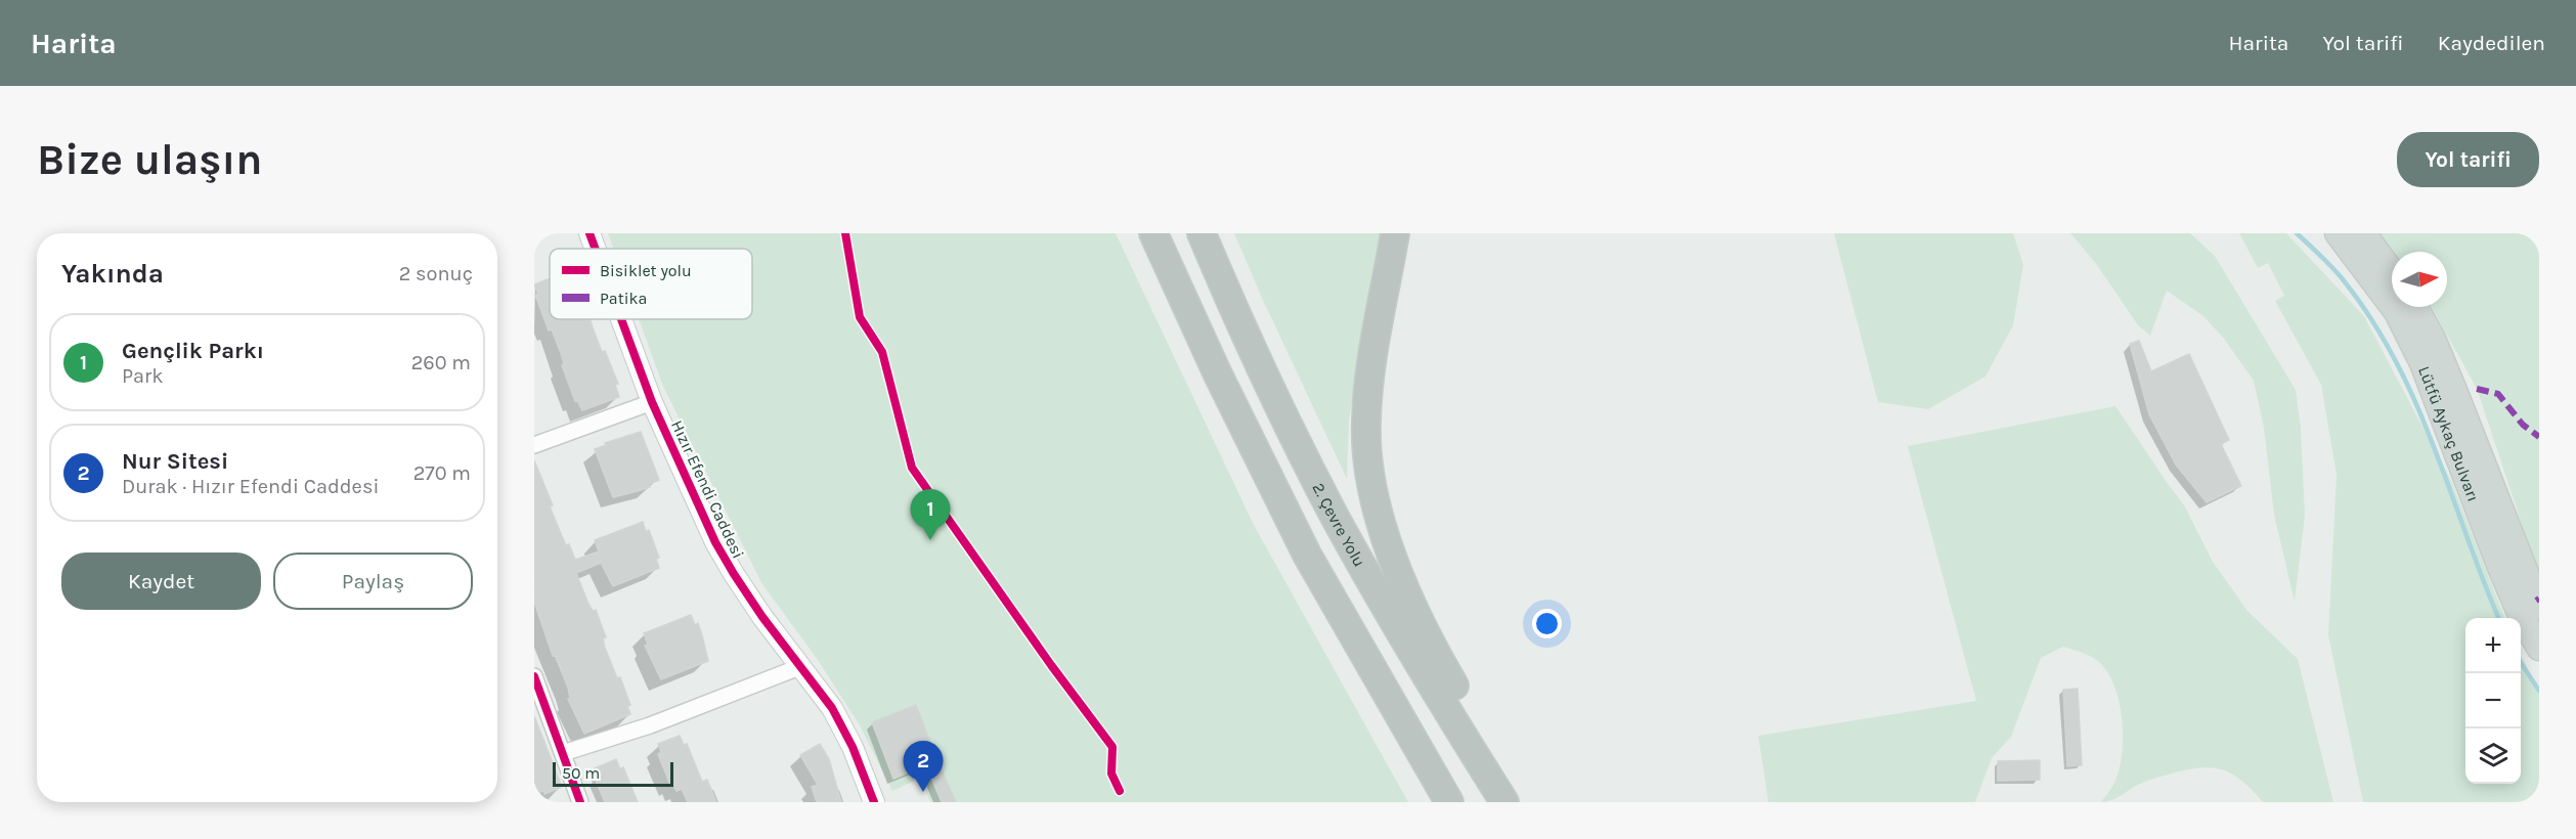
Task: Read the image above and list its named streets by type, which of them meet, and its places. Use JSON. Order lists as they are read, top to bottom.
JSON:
{
  "streets": {
    "highway": ["2. Çevre Yolu"],
    "main road": ["Lütfü Aykaç Bulvarı"],
    "street": ["Hızır Efendi Caddesi"]
  },
  "legend": ["Bisiklet yolu", "Patika"],
  "scale_bar": "50 m",
  "north": "right",
  "page": {
    "header": "Harita",
    "nav": ["Harita", "Yol tarifi", "Kaydedilen"],
    "buttons": [
      "Yol tarifi",
      ["Kaydet", "Paylaş"]
    ],
    "title": "Bize ulaşın",
    "heading": ["Yakında", "2 sonuç"],
    "list": [
      {
        "mark": "1",
        "name": "Gençlik Parkı",
        "note": "Park",
        "value": "260 m"
      },
      {
        "mark": "2",
        "name": "Nur Sitesi",
        "note": "Durak · Hızır Efendi Caddesi",
        "value": "270 m"
      }
    ],
    "pins": ["1", "2"],
    "map_buttons": ["+", "−"],
    "scale": "50 m"
  }
}
